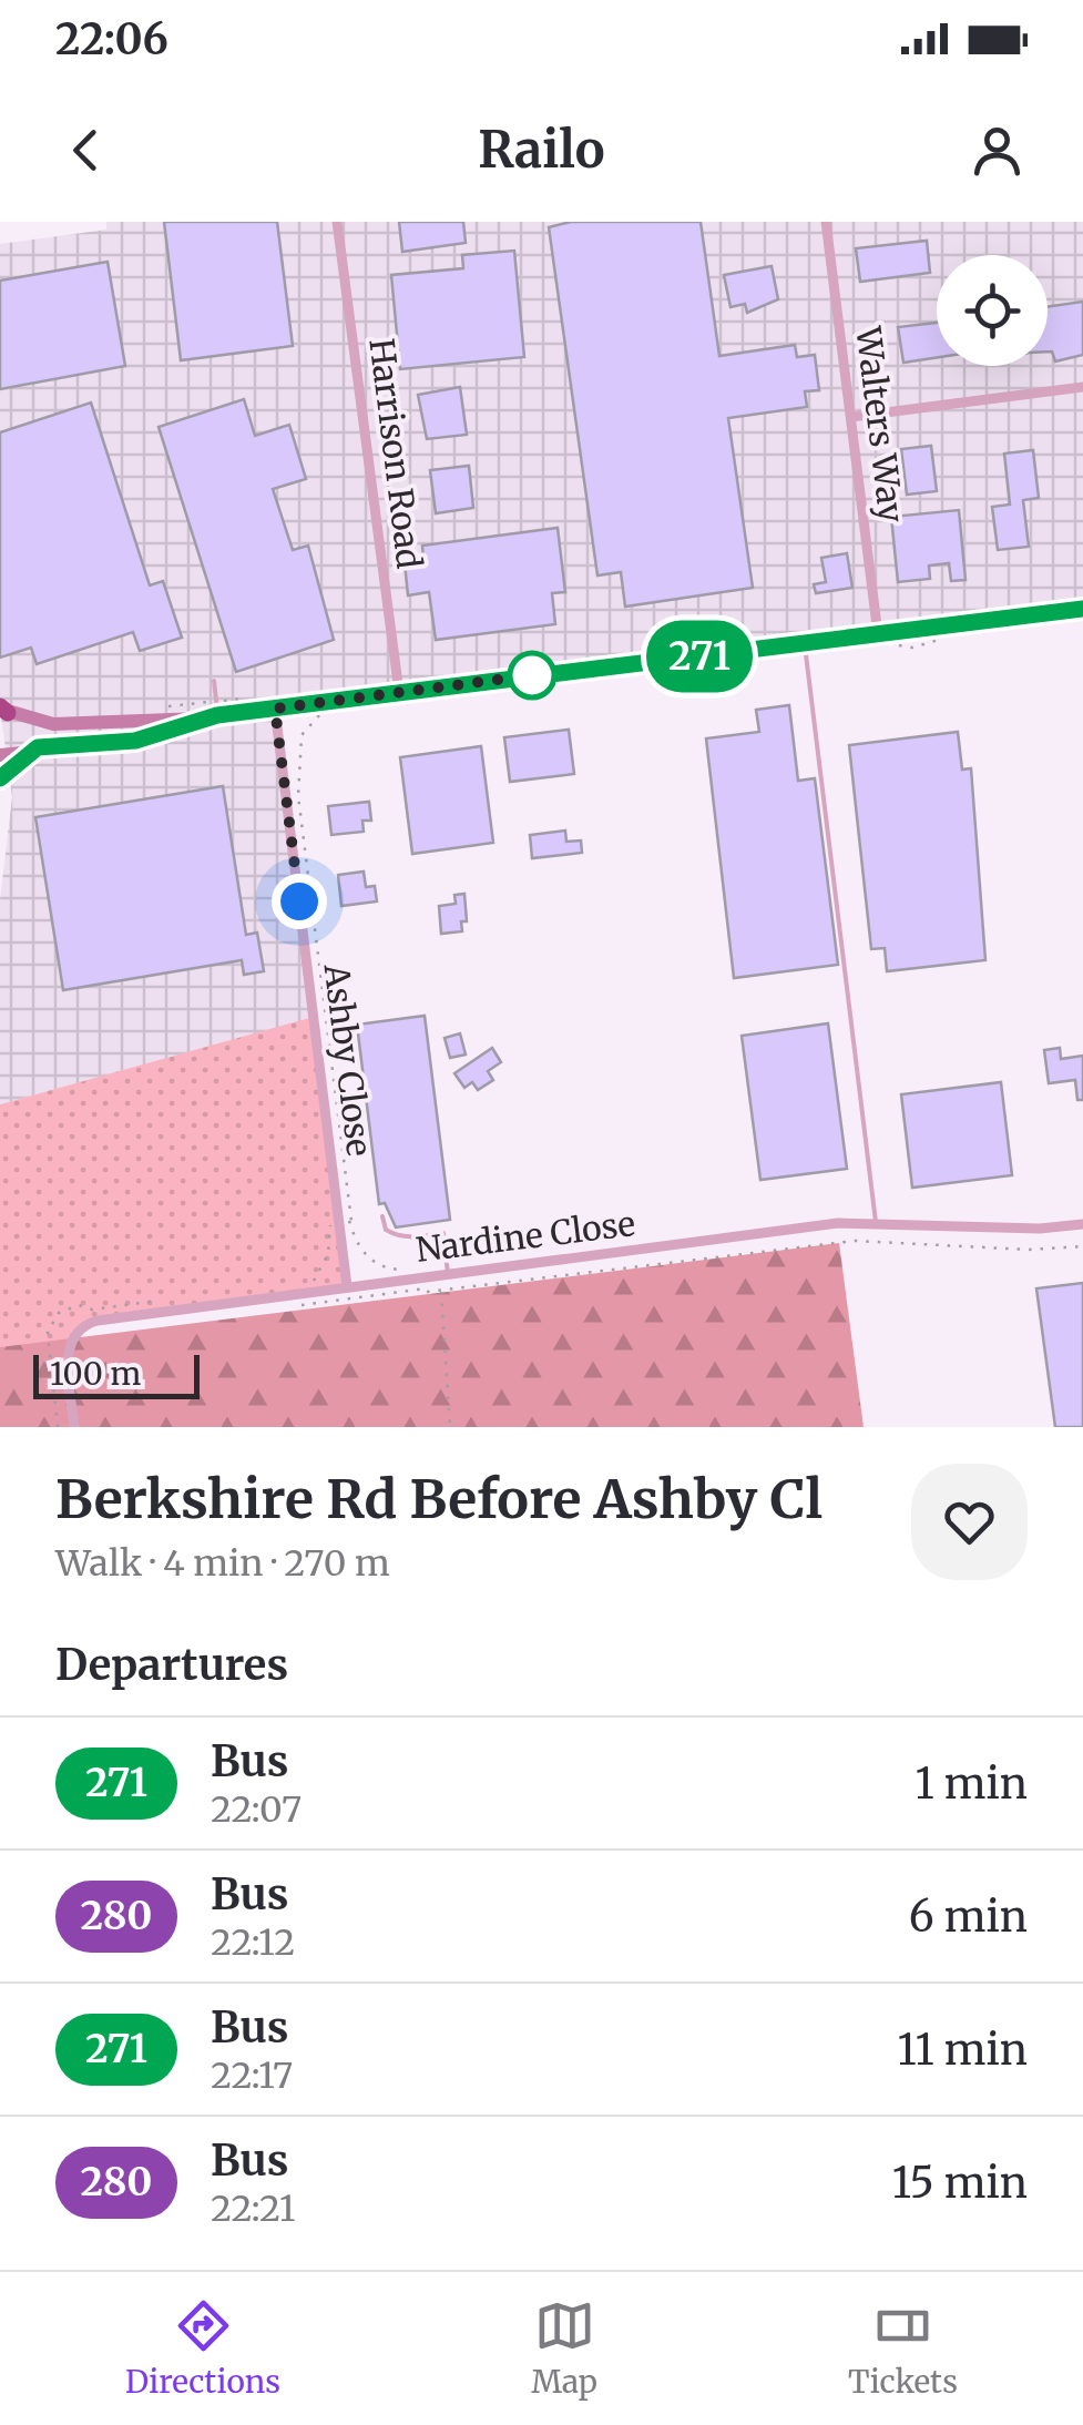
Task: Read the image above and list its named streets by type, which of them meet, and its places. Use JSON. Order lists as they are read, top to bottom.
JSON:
{
  "streets": {
    "street": [
      "Walters Way",
      "Harrison Road",
      "Ashby Close",
      "Nardine Close"
    ]
  },
  "crossings": [
    ["Ashby Close", "Nardine Close"]
  ],
  "lines": ["bus line 271"],
  "scale_bar": "100 m",
  "page": {
    "status": "22:06",
    "header": "Railo",
    "on_map": "271",
    "scale": "100 m",
    "heading": [
      ["Berkshire Rd Before Ashby Cl", "Walk · 4 min · 270 m"],
      "Departures"
    ],
    "list": [
      {
        "mark": "271",
        "name": "Bus",
        "note": "22:07",
        "value": "1 min"
      },
      {
        "mark": "280",
        "name": "Bus",
        "note": "22:12",
        "value": "6 min"
      },
      {
        "mark": "271",
        "name": "Bus",
        "note": "22:17",
        "value": "11 min"
      },
      {
        "mark": "280",
        "name": "Bus",
        "note": "22:21",
        "value": "15 min"
      }
    ],
    "tabs": ["Directions", "Map", "Tickets"]
  }
}
